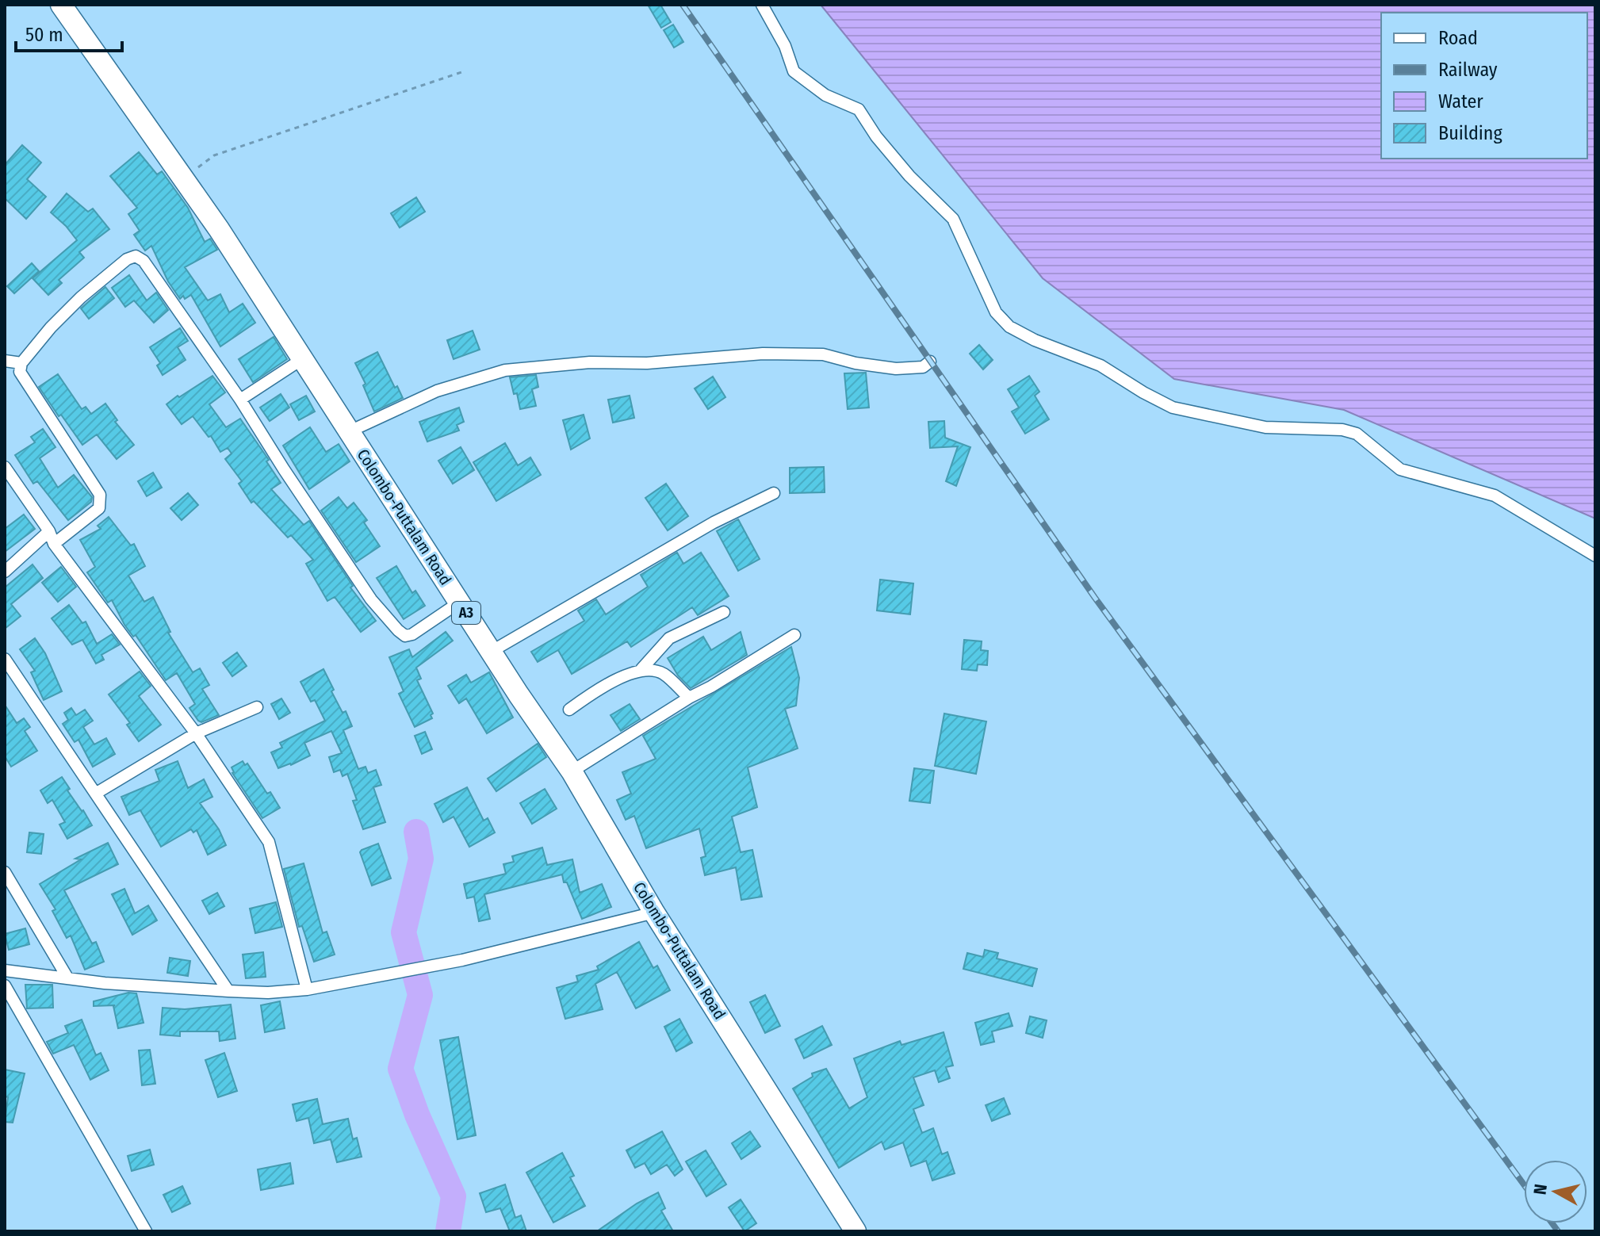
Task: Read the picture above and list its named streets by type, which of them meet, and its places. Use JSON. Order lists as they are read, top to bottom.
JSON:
{
  "streets": {
    "highway": ["Colombo-Puttalam Road", "A3"]
  },
  "legend": [
    "Road",
    "Railway",
    "Water",
    "Building"
  ],
  "scale_bar": "50 m",
  "north": "left"
}
